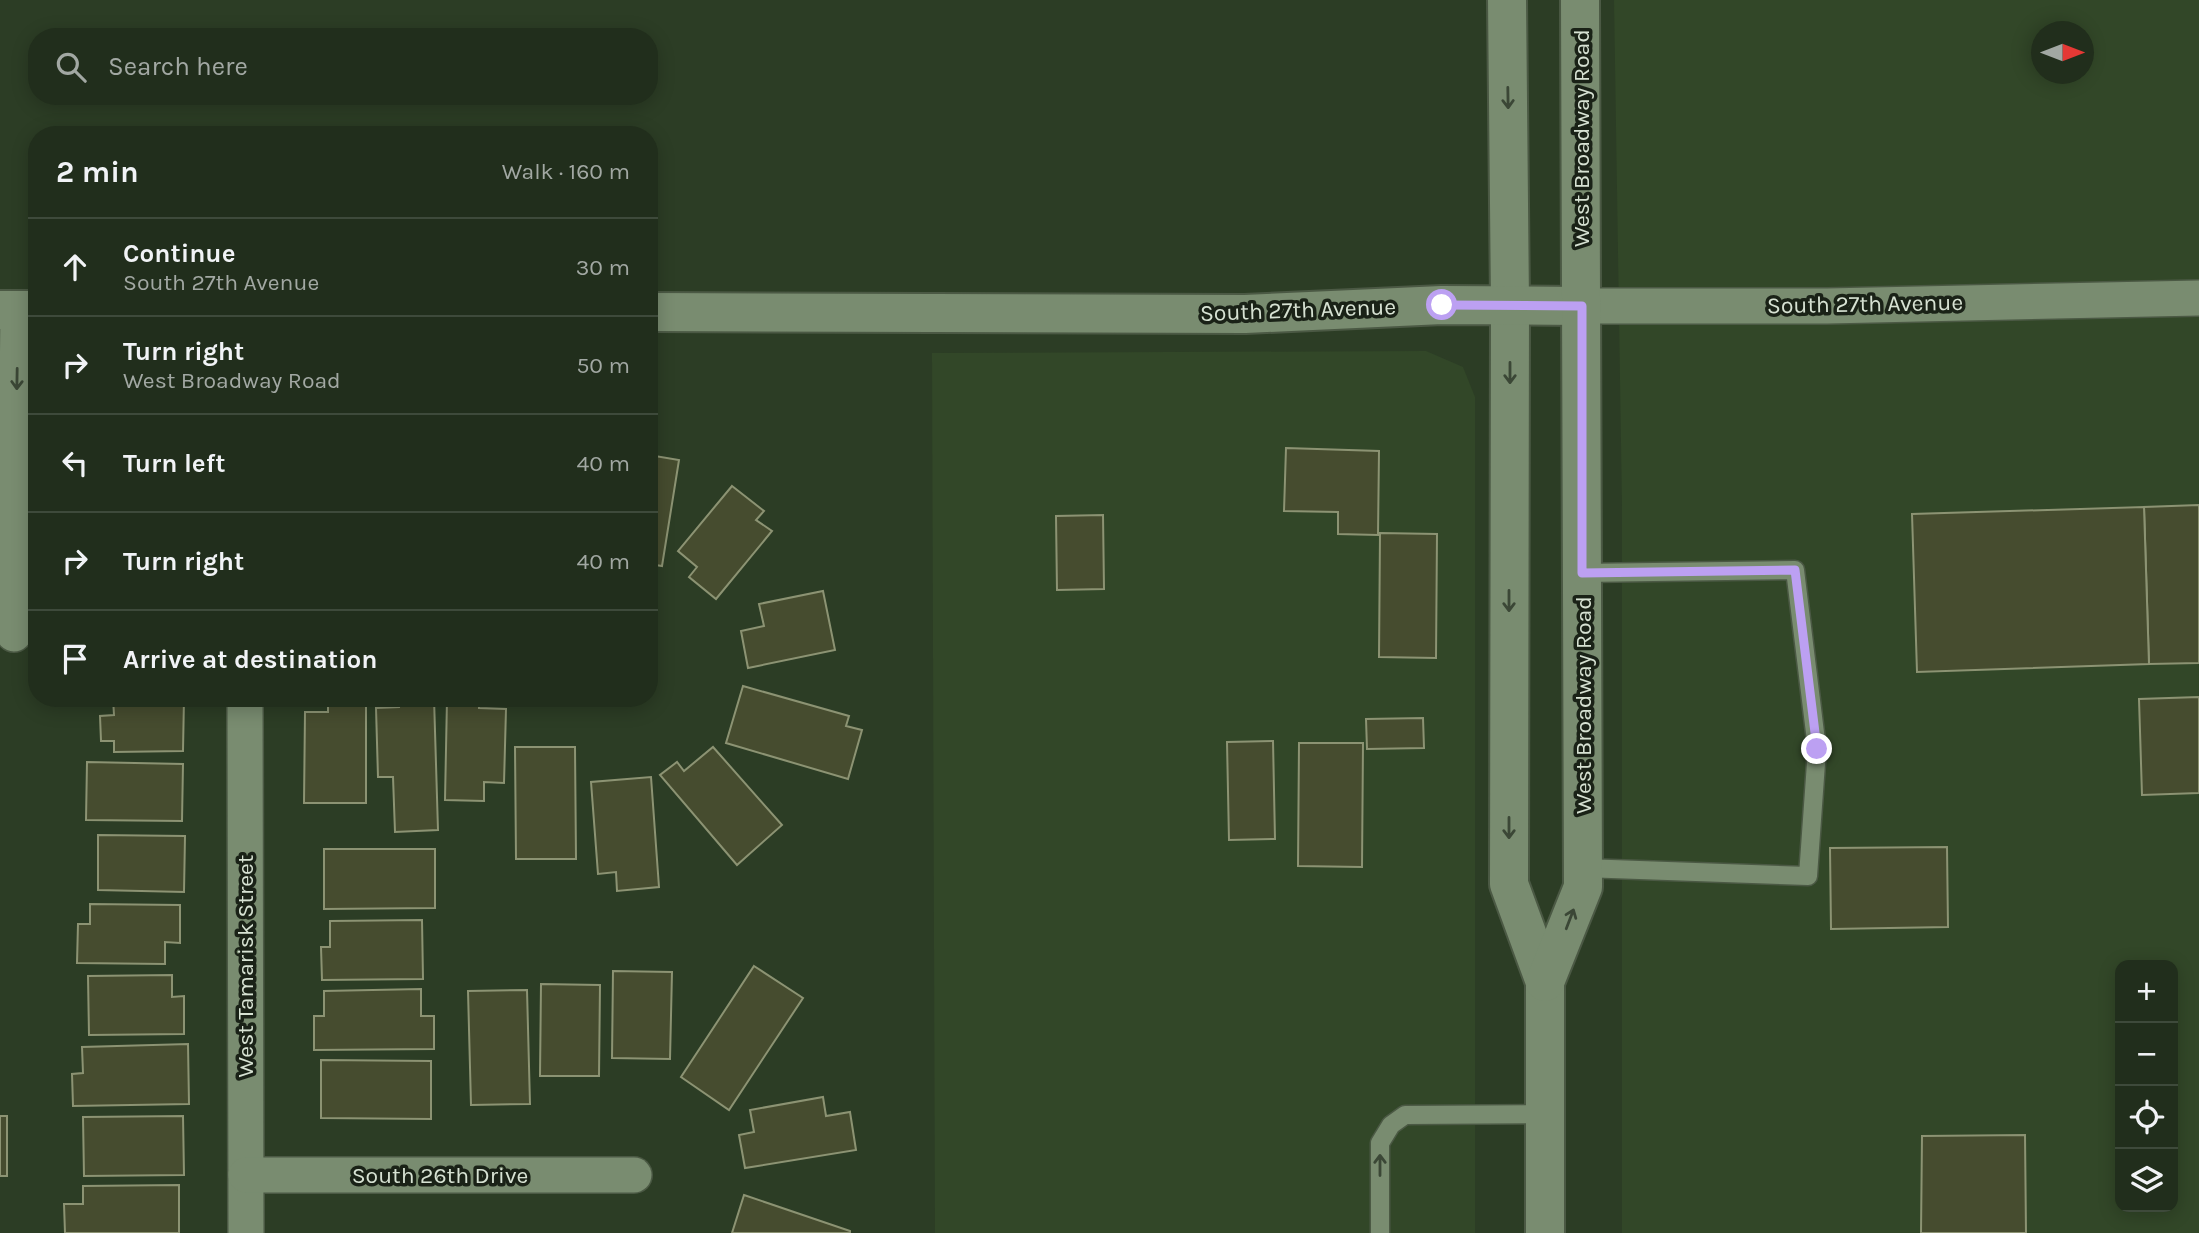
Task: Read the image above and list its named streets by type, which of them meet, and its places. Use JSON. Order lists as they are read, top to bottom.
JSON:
{
  "streets": {
    "main road": ["West Broadway Road", "South 27th Avenue"],
    "street": ["West Tamarisk Street", "South 26th Drive"]
  },
  "crossings": [
    ["West Broadway Road", "South 27th Avenue"],
    ["West Tamarisk Street", "South 26th Drive"]
  ],
  "north": "right",
  "page": {
    "search": "Search here",
    "heading": ["2 min", "Walk · 160 m"],
    "list": [
      ["Continue", "South 27th Avenue", "30 m"],
      ["Turn right", "West Broadway Road", "50 m"],
      ["Turn left", "40 m"],
      ["Turn right", "40 m"],
      "Arrive at destination"
    ],
    "map_buttons": ["+", "−"]
  }
}
